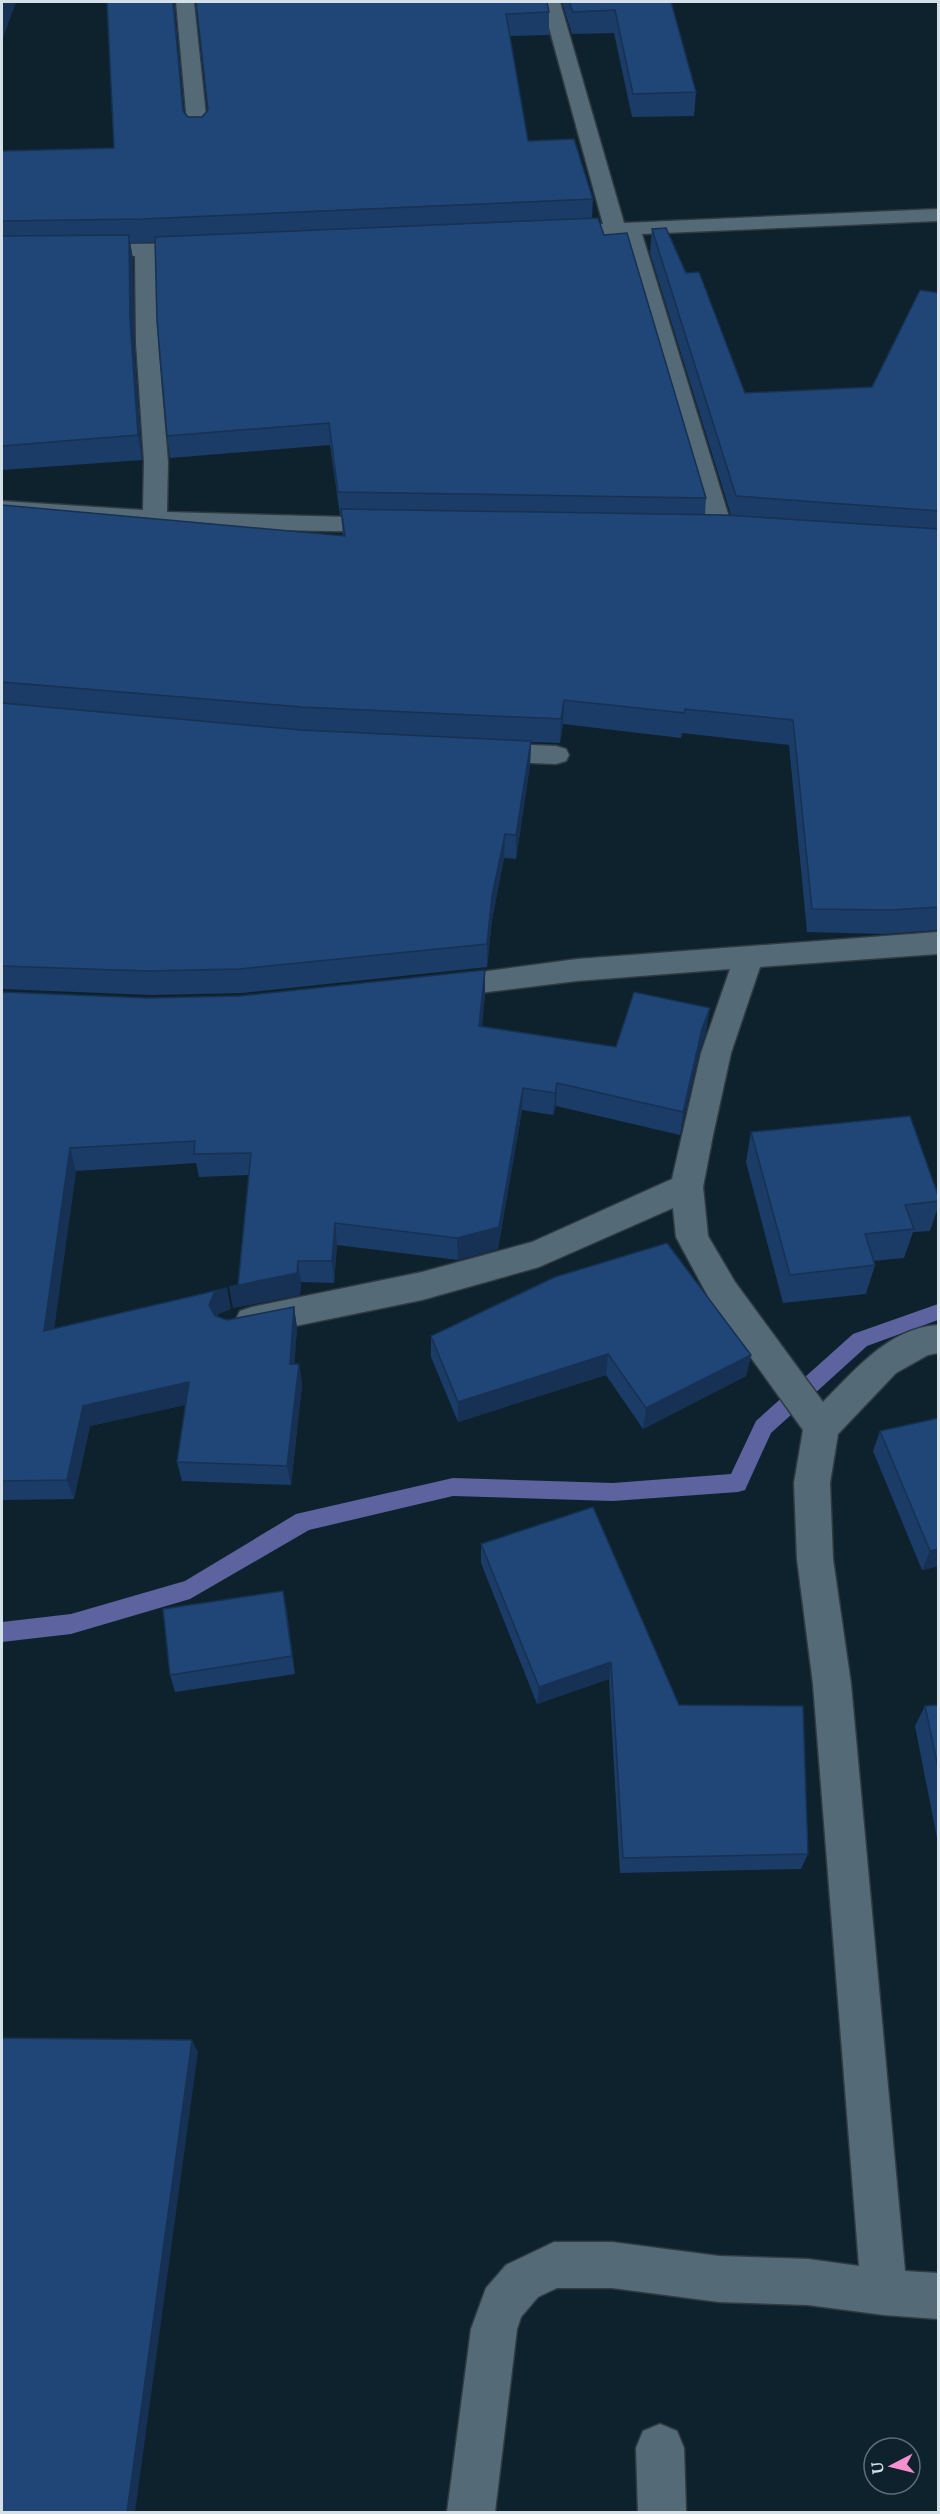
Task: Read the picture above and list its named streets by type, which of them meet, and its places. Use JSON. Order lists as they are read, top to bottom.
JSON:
{
  "north": "left"
}
